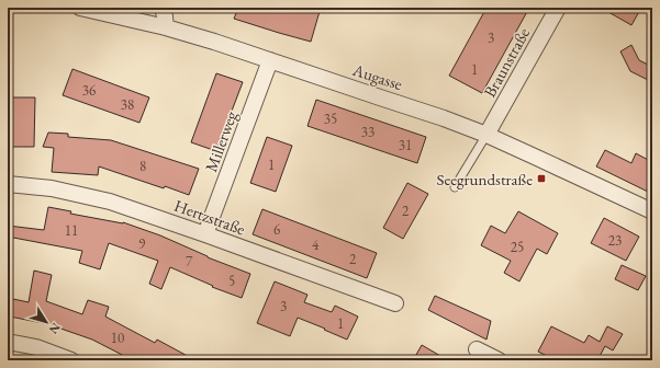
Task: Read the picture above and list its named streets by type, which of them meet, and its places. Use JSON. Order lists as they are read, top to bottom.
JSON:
{
  "streets": {
    "street": [
      "Braunstraße",
      "Augasse",
      "Millerweg",
      "Hertzstraße"
    ]
  },
  "crossings": [
    ["Braunstraße", "Augasse"],
    ["Augasse", "Millerweg"],
    ["Millerweg", "Hertzstraße"]
  ],
  "places": {
    "transit": ["Seegrundstraße"]
  },
  "house_numbers": [
    "3",
    "1",
    "36",
    "38",
    "35",
    "33",
    "31",
    "1",
    "8",
    "2",
    "6",
    "11",
    "23",
    "9",
    "4",
    "25",
    "2",
    "7",
    "5",
    "3",
    "1",
    "10"
  ],
  "north": "bottom right"
}
